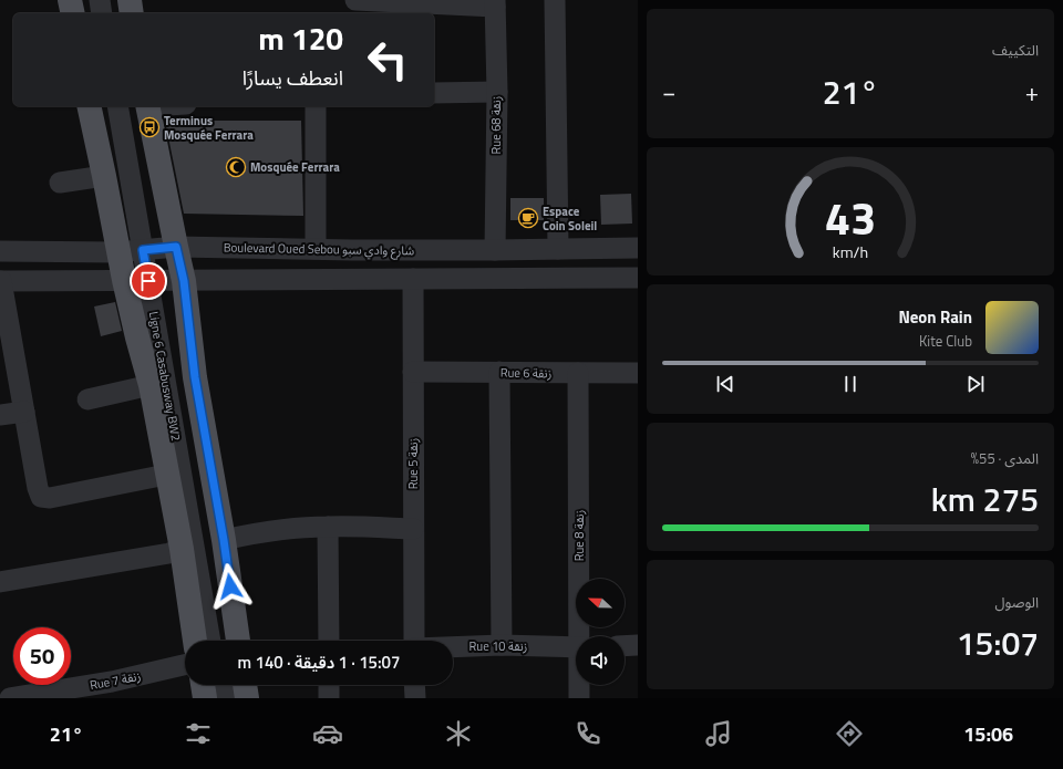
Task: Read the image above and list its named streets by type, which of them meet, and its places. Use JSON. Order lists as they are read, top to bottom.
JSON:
{
  "streets": {
    "street": [
      "Rue 68 زنقة",
      "Boulevard Oued Sebou شارع وادي سبو",
      "Rue 6 زنقة",
      "Ligne 6 Casabusway BW2",
      "Rue 5 زنقة",
      "Rue 8 زنقة",
      "Rue 10 زنقة",
      "Rue 7 زنقة"
    ]
  },
  "crossings": [
    ["Rue 68 زنقة", "Boulevard Oued Sebou شارع وادي سبو"],
    ["Boulevard Oued Sebou شارع وادي سبو", "Ligne 6 Casabusway BW2"],
    ["Rue 6 زنقة", "Rue 5 زنقة"],
    ["Rue 6 زنقة", "Rue 8 زنقة"]
  ],
  "places": {
    "bus stop": ["Terminus Mosquée Ferrara"],
    "mosque": ["Mosquée Ferrara"],
    "cafe": ["Espace Coin Soleil"]
  },
  "north": "left",
  "page": {
    "tile": [
      "التكييف",
      ["المدى · 55%", "275 km"],
      ["الوصول", "15:07"]
    ],
    "turn": ["120 m", "انعطف يسارًا"],
    "heat": ["−", "21°", "+"],
    "song": ["Neon Rain", "Kite Club"],
    "limit": "50",
    "trip": "15:07 · 1 دقيقة · 140 m",
    "tabs": ["15:06", "21°"],
    "gauge": ["43", "km/h"]
  }
}
